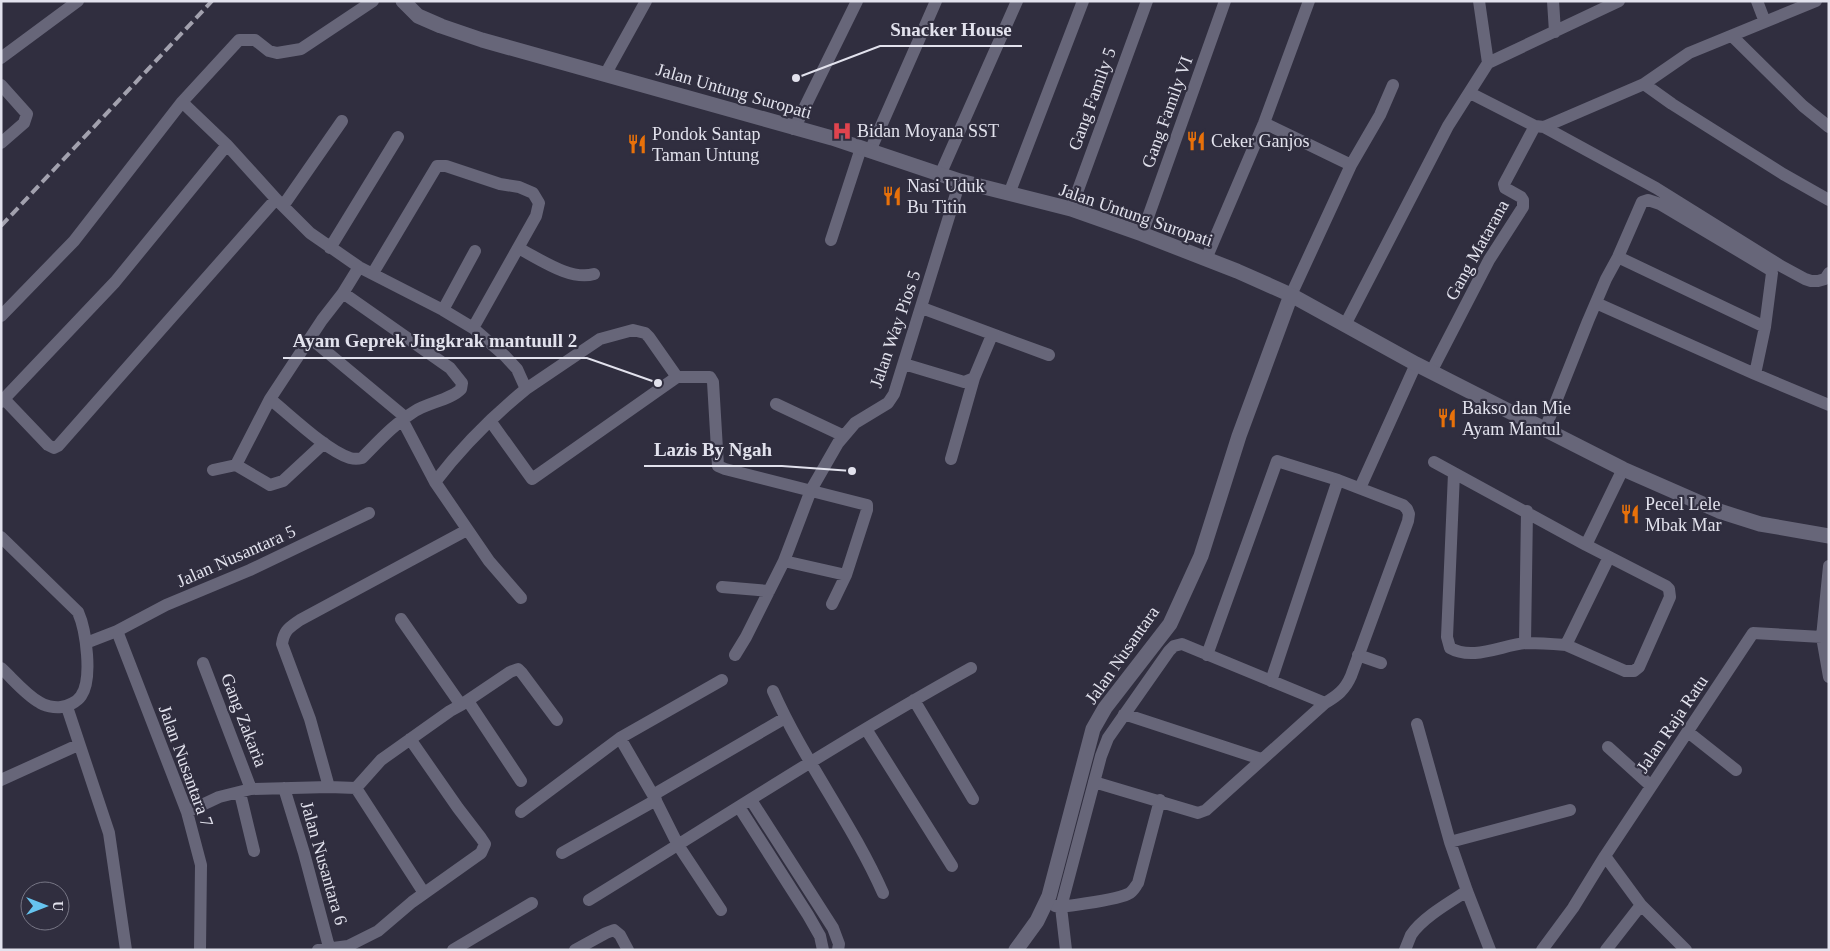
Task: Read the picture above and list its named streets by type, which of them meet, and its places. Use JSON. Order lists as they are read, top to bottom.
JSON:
{
  "streets": {
    "main road": ["Jalan Untung Suropati", "Jalan Nusantara"],
    "street": [
      "Gang Family 5",
      "Gang Family VI",
      "Gang Matarana",
      "Jalan Way Pios 5",
      "Jalan Nusantara 5",
      "Gang Zakaria",
      "Jalan Raja Ratu",
      "Jalan Nusantara 7",
      "Jalan Nusantara 6"
    ]
  },
  "crossings": [
    ["Jalan Untung Suropati", "Gang Family 5"],
    ["Jalan Untung Suropati", "Gang Family VI"],
    ["Jalan Untung Suropati", "Gang Matarana"],
    ["Jalan Untung Suropati", "Jalan Way Pios 5"],
    ["Jalan Untung Suropati", "Jalan Nusantara"],
    ["Jalan Nusantara 5", "Jalan Nusantara 7"]
  ],
  "places": {
    "other": ["Snacker House", "Ayam Geprek Jingkrak mantuull 2", "Lazis By Ngah"],
    "hospital": ["Bidan Moyana SST"],
    "restaurant": [
      "Ceker Ganjos",
      "Pondok Santap Taman Untung",
      "Nasi Uduk Bu Titin",
      "Bakso dan Mie Ayam Mantul",
      "Pecel Lele Mbak Mar"
    ]
  },
  "north": "right"
}
